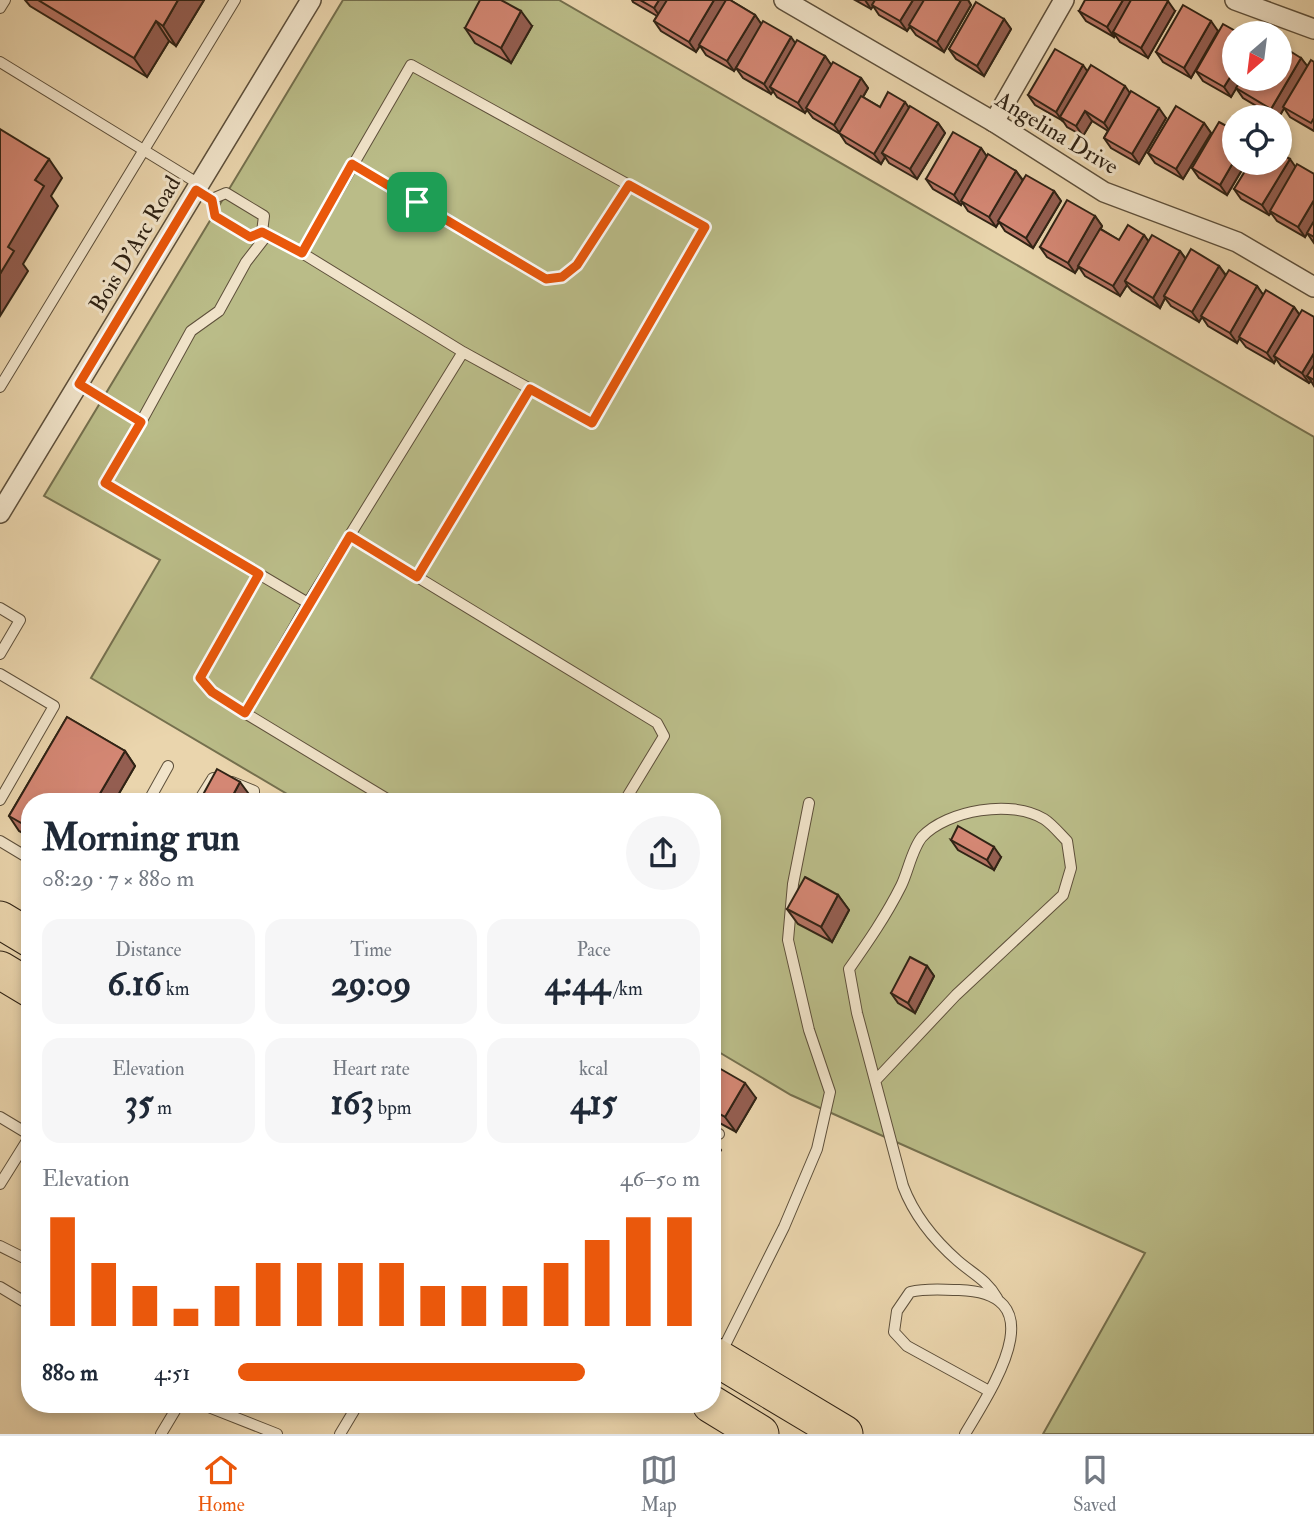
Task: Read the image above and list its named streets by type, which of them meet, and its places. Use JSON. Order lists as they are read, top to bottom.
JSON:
{
  "streets": {
    "street": ["Angelina Drive", "Bois D'Arc Road"]
  },
  "north": "bottom left",
  "page": {
    "heading": ["Morning run", "08:29 · 7 × 880 m"],
    "stats": [
      ["Distance", "6.16 km"],
      ["Time", "29:09"],
      ["Pace", "4:44 /km"],
      ["Elevation", "35 m"],
      ["Heart rate", "163 bpm"],
      ["kcal", "415"]
    ],
    "chart": ["Elevation", "46–50 m"],
    "list": [
      {
        "name": "880 m",
        "note": "4:51"
      }
    ],
    "tabs": ["Home", "Map", "Saved"]
  }
}
